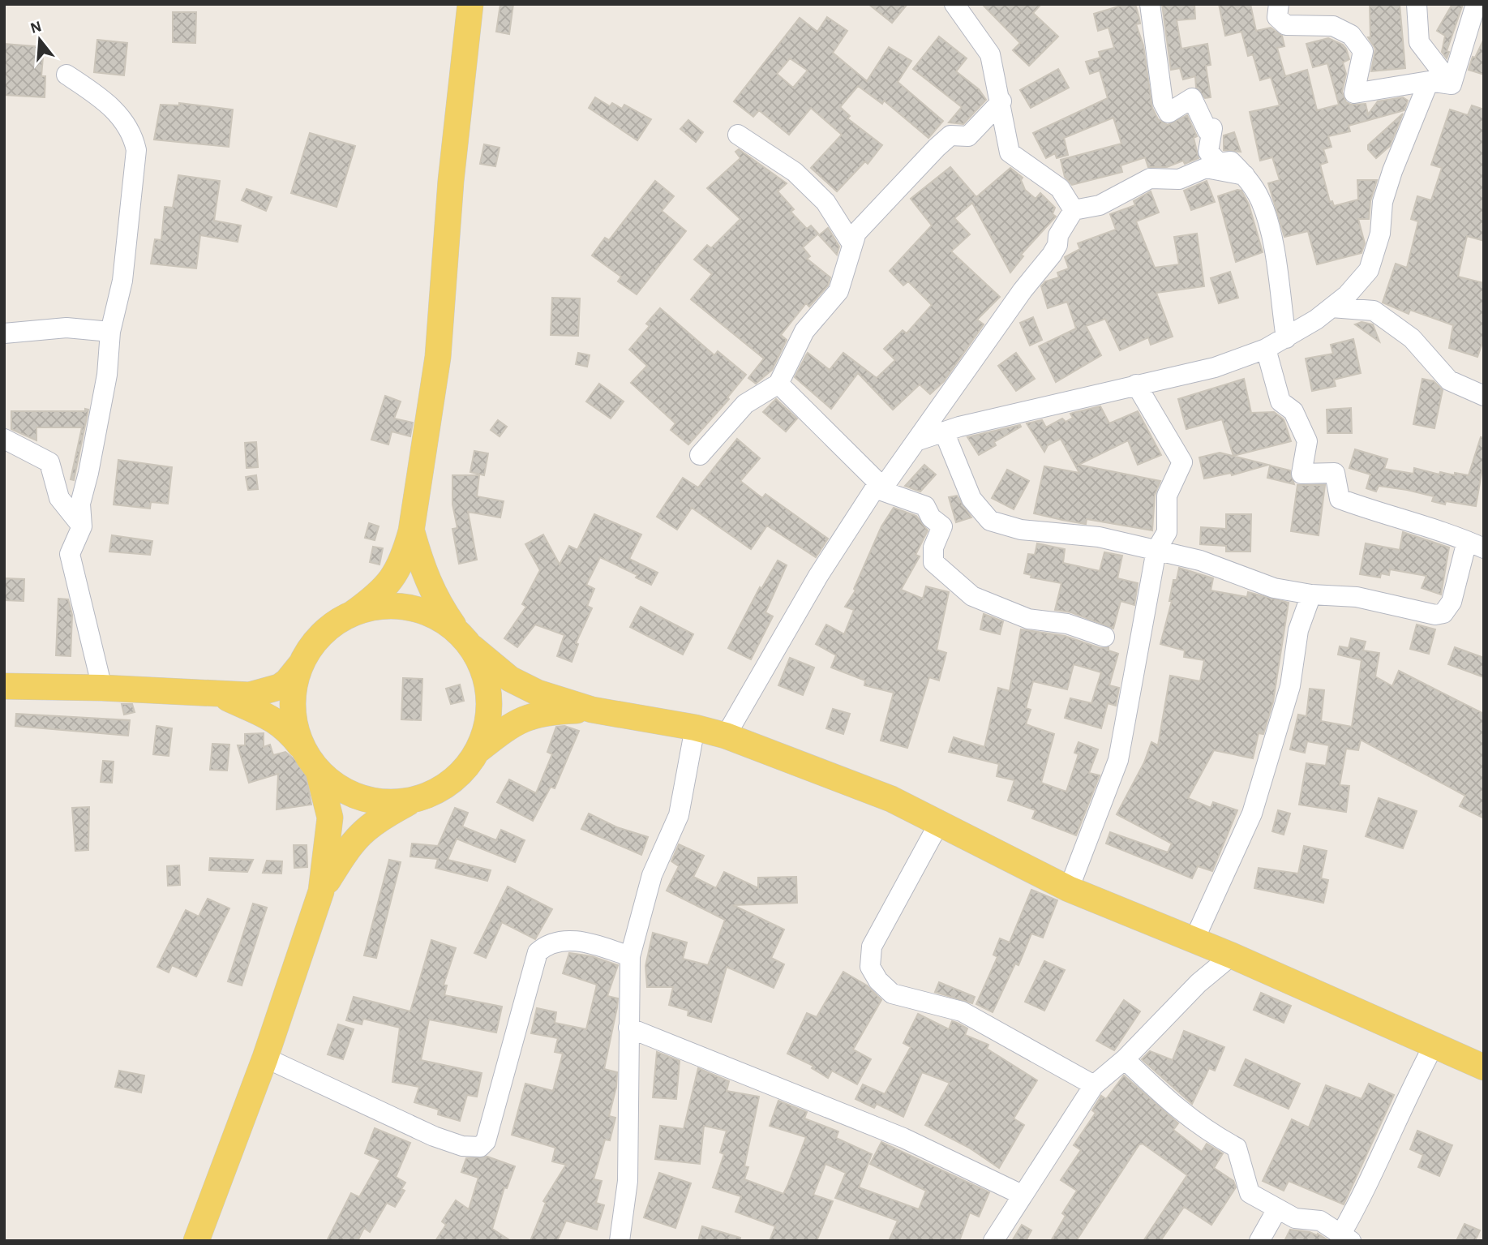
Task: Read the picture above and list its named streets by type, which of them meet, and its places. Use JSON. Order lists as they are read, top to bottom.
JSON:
{
  "north": "top"
}
